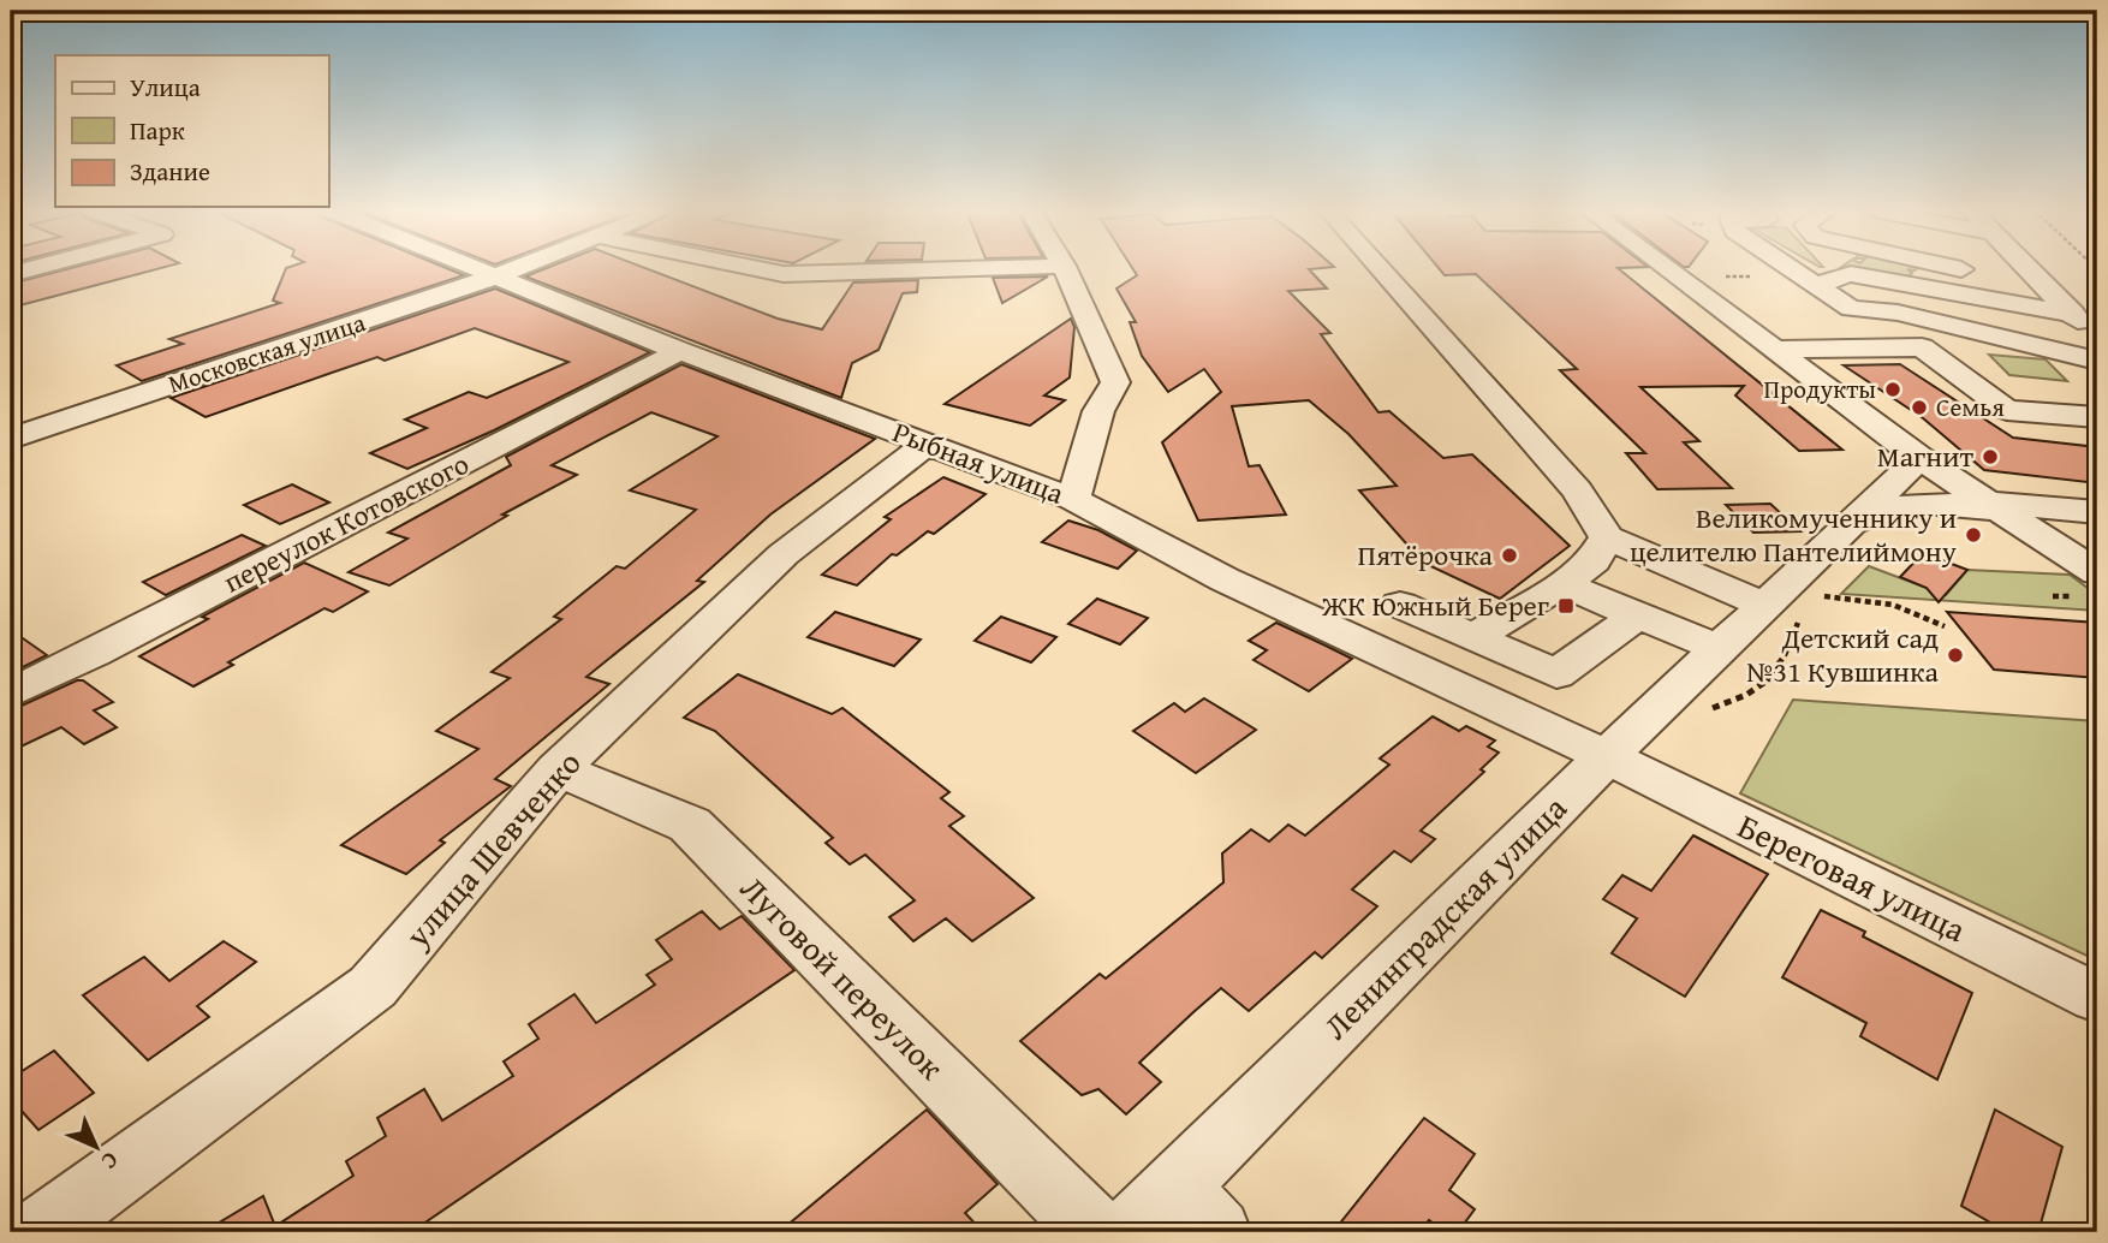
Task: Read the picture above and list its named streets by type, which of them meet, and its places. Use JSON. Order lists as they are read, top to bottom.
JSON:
{
  "streets": {
    "street": [
      "Московская улица",
      "Рыбная улица",
      "переулок Котовского",
      "улица Шевченко",
      "Береговая улица",
      "Ленинградская улица",
      "Луговой переулок"
    ]
  },
  "crossings": [
    ["Московская улица", "Рыбная улица"],
    ["Рыбная улица", "переулок Котовского"],
    ["Рыбная улица", "улица Шевченко"],
    ["Рыбная улица", "Береговая улица"],
    ["Рыбная улица", "Ленинградская улица"],
    ["улица Шевченко", "Луговой переулок"],
    ["Береговая улица", "Ленинградская улица"]
  ],
  "places": {
    "other": [
      "Продукты",
      "Семья",
      "Магнит",
      "Великомученнику и целителю Пантелиймону",
      "Пятёрочка",
      "Детский сад №31 Кувшинка"
    ],
    "transit": ["ЖК Южный Берег"]
  },
  "legend": ["Улица", "Парк", "Здание"],
  "north": "bottom right"
}
